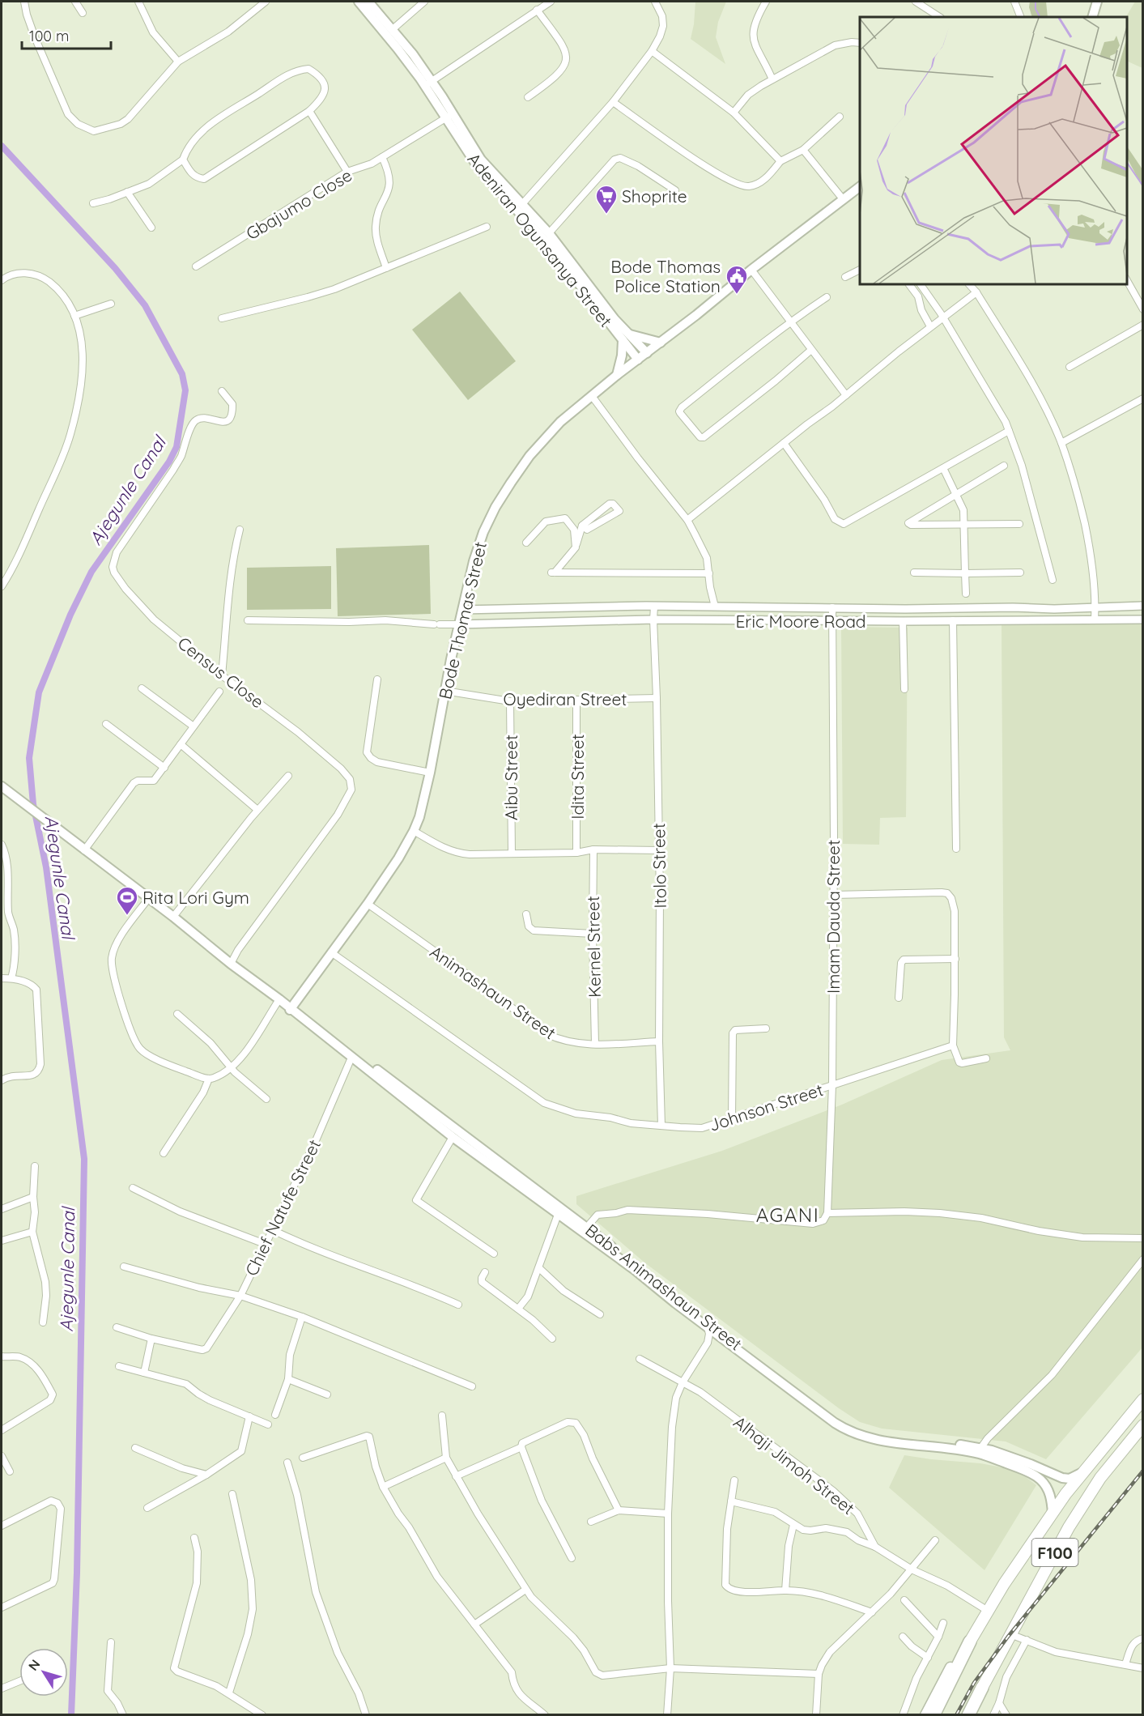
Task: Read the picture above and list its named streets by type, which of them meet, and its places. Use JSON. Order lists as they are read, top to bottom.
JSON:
{
  "streets": {
    "highway": ["F100"],
    "main road": ["Adeniran Ogunsanya Street", "Bode Thomas Street", "Babs Animashaun Street"],
    "street": [
      "Gbajumo Close",
      "Eric Moore Road",
      "Census Close",
      "Oyediran Street",
      "Idita Street",
      "Aibu Street",
      "Itolo Street",
      "Imam Dauda Street",
      "Kernel Street",
      "Animashaun Street",
      "Johnson Street",
      "Chief Natufe Street",
      "Alhaji Jimoh Street"
    ]
  },
  "crossings": [
    ["Gbajumo Close", "Adeniran Ogunsanya Street"],
    ["Adeniran Ogunsanya Street", "Bode Thomas Street"],
    ["Bode Thomas Street", "Eric Moore Road"],
    ["Bode Thomas Street", "Oyediran Street"],
    ["Bode Thomas Street", "Animashaun Street"],
    ["Bode Thomas Street", "Johnson Street"],
    ["Bode Thomas Street", "Babs Animashaun Street"],
    ["Eric Moore Road", "Itolo Street"],
    ["Eric Moore Road", "Imam Dauda Street"],
    ["Census Close", "Babs Animashaun Street"],
    ["Oyediran Street", "Idita Street"],
    ["Oyediran Street", "Aibu Street"],
    ["Oyediran Street", "Itolo Street"],
    ["Itolo Street", "Animashaun Street"],
    ["Itolo Street", "Johnson Street"],
    ["Imam Dauda Street", "Johnson Street"],
    ["Kernel Street", "Animashaun Street"],
    ["Chief Natufe Street", "Babs Animashaun Street"],
    ["Babs Animashaun Street", "F100"],
    ["Alhaji Jimoh Street", "F100"]
  ],
  "districts": ["AGANI"],
  "water": ["Ajegunle Canal"],
  "places": {
    "supermarket": ["Shoprite"],
    "public building": ["Bode Thomas Police Station"],
    "sports": ["Rita Lori Gym"]
  },
  "scale_bar": "100 m",
  "north": "top left"
}
